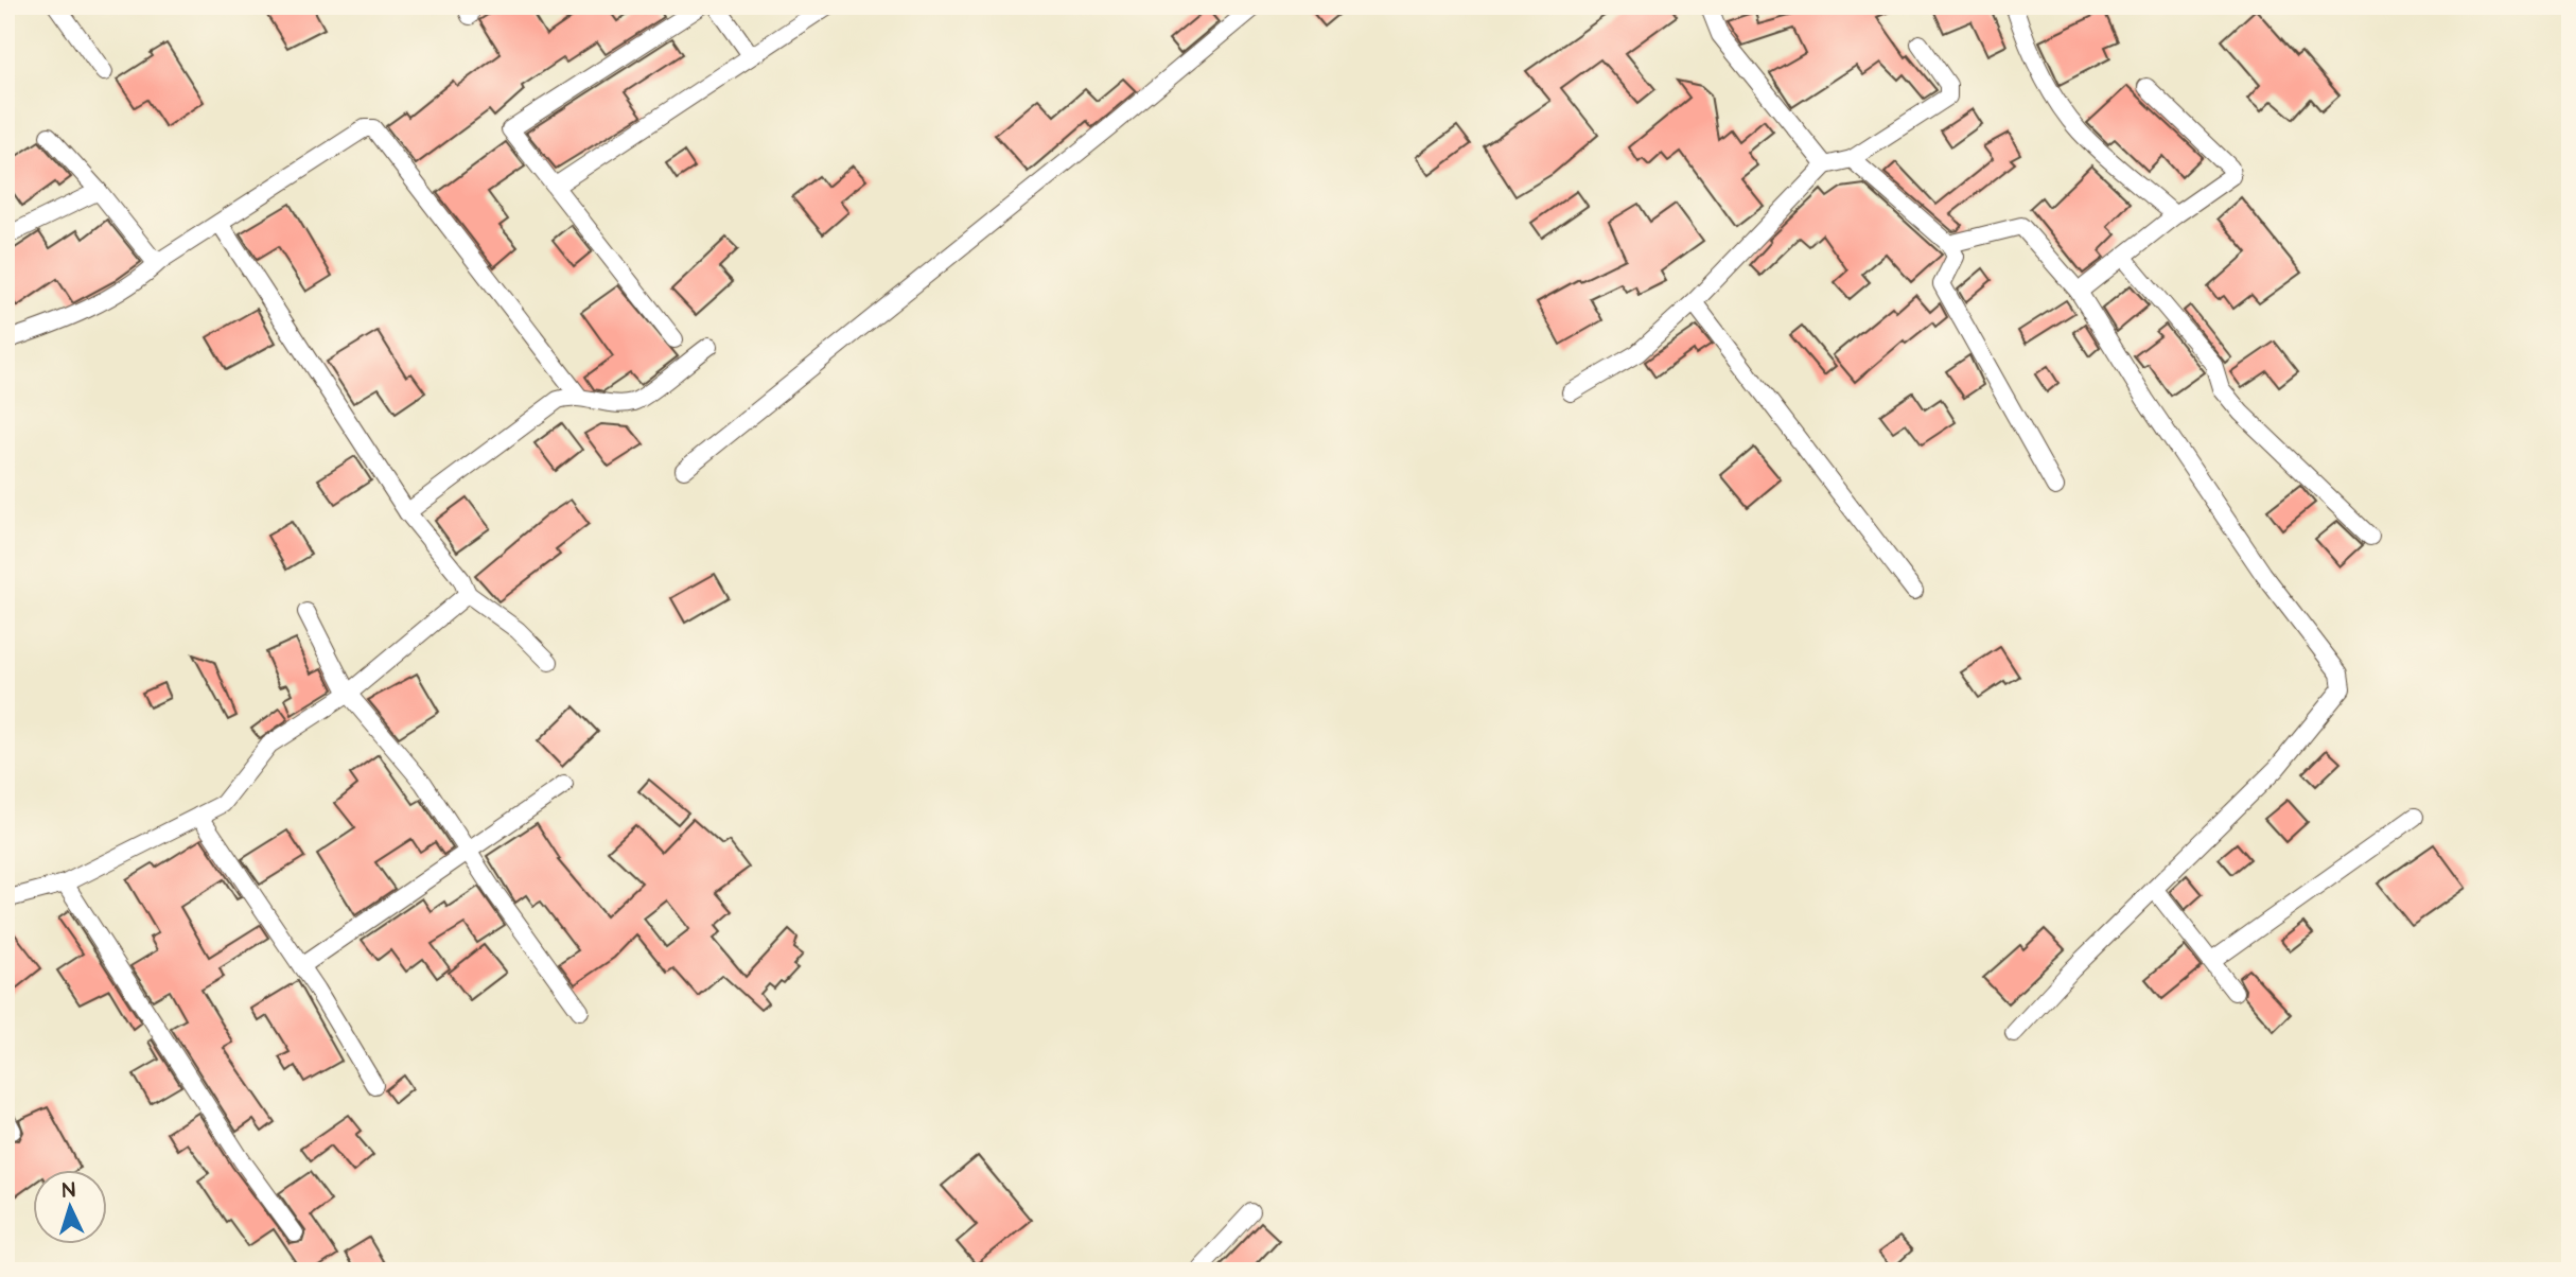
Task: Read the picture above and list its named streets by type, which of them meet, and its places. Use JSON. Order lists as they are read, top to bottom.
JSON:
{
  "north": "top"
}
